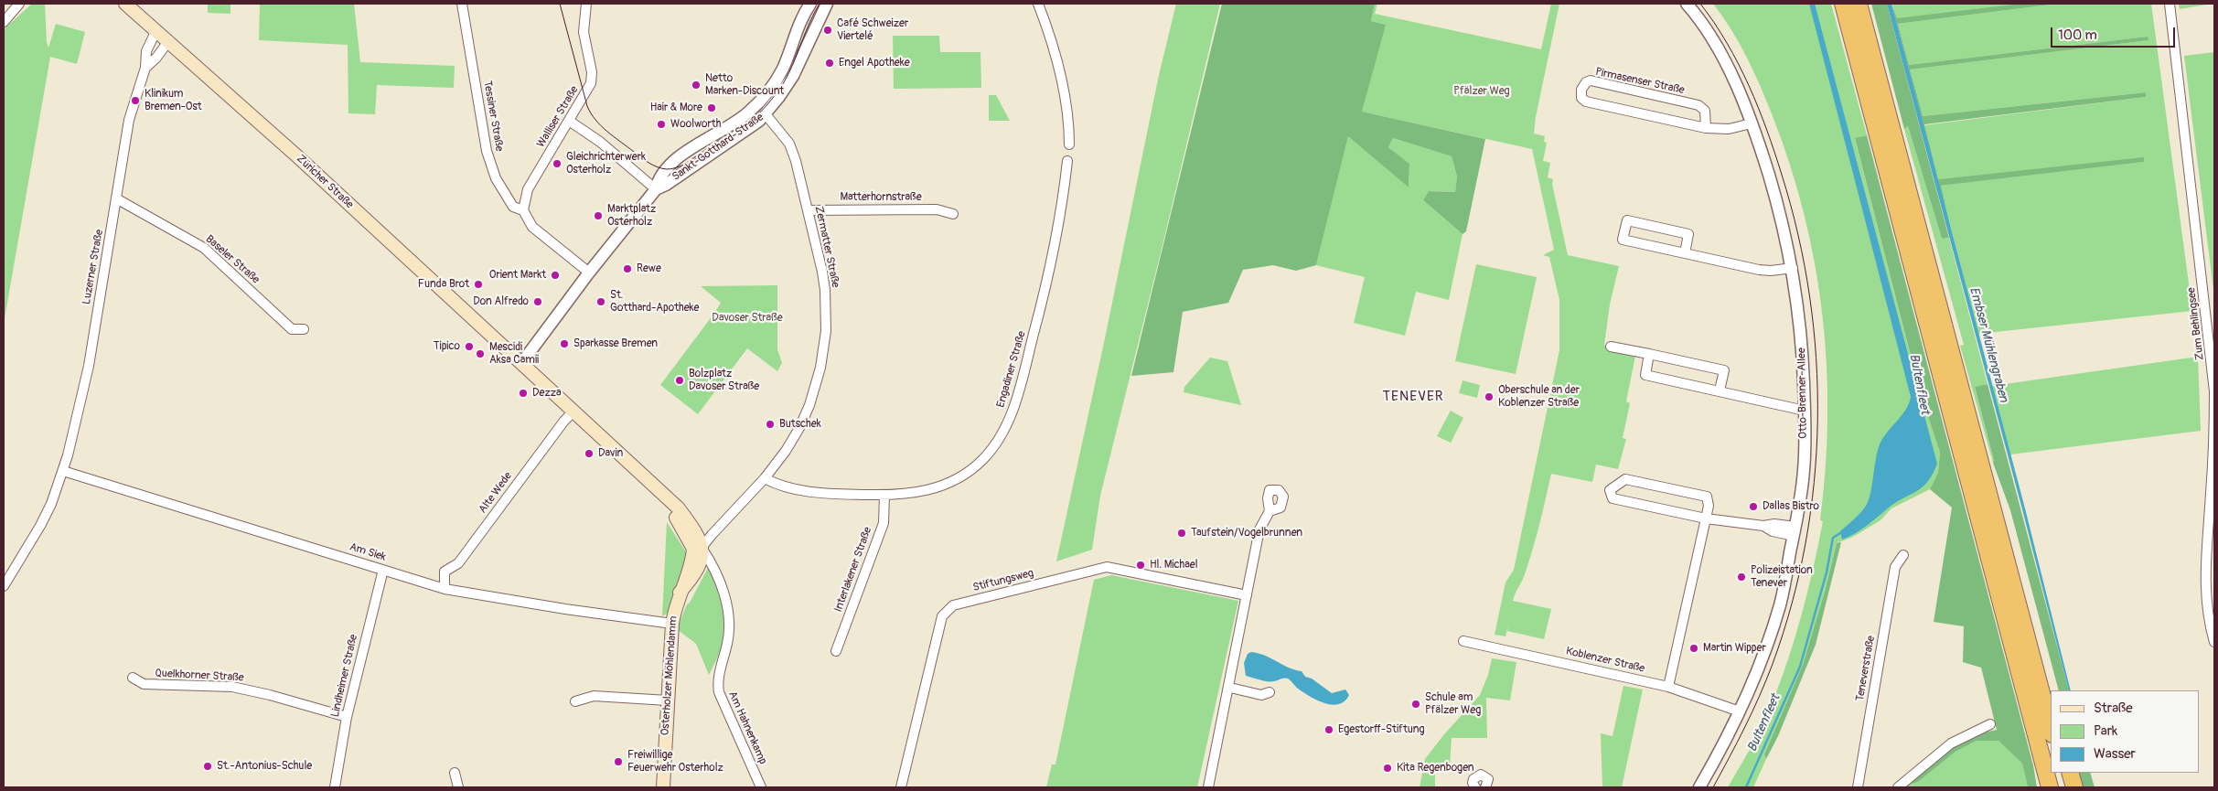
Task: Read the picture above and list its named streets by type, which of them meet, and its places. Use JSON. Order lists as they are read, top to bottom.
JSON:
{
  "streets": {
    "main road": ["Züricher Straße", "Osterholzer Möhlendamm"],
    "street": [
      "Pirmasenser Straße",
      "Tessiner Straße",
      "Walliser Straße",
      "Sankt-Gotthard-Straße",
      "Matterhornstraße",
      "Zermatter Straße",
      "Baseler Straße",
      "Luzerner Straße",
      "Zum Behlingsee",
      "Engadiner Straße",
      "Otto-Brenner-Allee",
      "Alte Wede",
      "Am Siek",
      "Interlakener Straße",
      "Stiftungsweg",
      "Koblenzer Straße",
      "Teneverstraße",
      "Quelkhorner Straße",
      "Lindheimer Straße",
      "Am Hahnenkamp"
    ]
  },
  "crossings": [
    ["Pirmasenser Straße", "Otto-Brenner-Allee"],
    ["Tessiner Straße", "Walliser Straße"],
    ["Tessiner Straße", "Sankt-Gotthard-Straße"],
    ["Sankt-Gotthard-Straße", "Züricher Straße"],
    ["Sankt-Gotthard-Straße", "Zermatter Straße"],
    ["Züricher Straße", "Luzerner Straße"],
    ["Matterhornstraße", "Zermatter Straße"],
    ["Zermatter Straße", "Engadiner Straße"],
    ["Zermatter Straße", "Osterholzer Möhlendamm"],
    ["Zermatter Straße", "Am Hahnenkamp"],
    ["Baseler Straße", "Luzerner Straße"],
    ["Luzerner Straße", "Am Siek"],
    ["Engadiner Straße", "Interlakener Straße"],
    ["Otto-Brenner-Allee", "Koblenzer Straße"],
    ["Alte Wede", "Am Siek"],
    ["Am Siek", "Lindheimer Straße"],
    ["Am Siek", "Osterholzer Möhlendamm"],
    ["Quelkhorner Straße", "Lindheimer Straße"],
    ["Osterholzer Möhlendamm", "Am Hahnenkamp"]
  ],
  "districts": ["TENEVER"],
  "water": ["Embser Mühlengraben", "Bultenfleet"],
  "parks": ["Pfälzer Weg", "Davoser Straße"],
  "places": [
    "Café Schweizer Viertelé",
    "Engel Apotheke",
    "Netto Marken-Discount",
    "Klinikum Bremen-Ost",
    "Hair & More",
    "Woolworth",
    "Gleichrichterwerk Osterholz",
    "Marktplatz Osterholz",
    "Rewe",
    "Orient Markt",
    "Funda Brot",
    "Don Alfredo",
    "St. Gotthard-Apotheke",
    "Sparkasse Bremen",
    "Tipico",
    "Mescidi Aksa Camii",
    "Bolzplatz Davoser Straße",
    "Dezza",
    "Oberschule an der Koblenzer Straße",
    "Butschek",
    "Davin",
    "Dallas Bistro",
    "Taufstein/Vogelbrunnen",
    "Hl. Michael",
    "Polizeistation Tenever",
    "Martin Wipper",
    "Schule am Pfälzer Weg",
    "Egestorff-Stiftung",
    "Freiwillige Feuerwehr Osterholz",
    "St.-Antonius-Schule",
    "Kita Regenbogen"
  ],
  "legend": ["Straße", "Park", "Wasser"],
  "scale_bar": "100 m"
}
